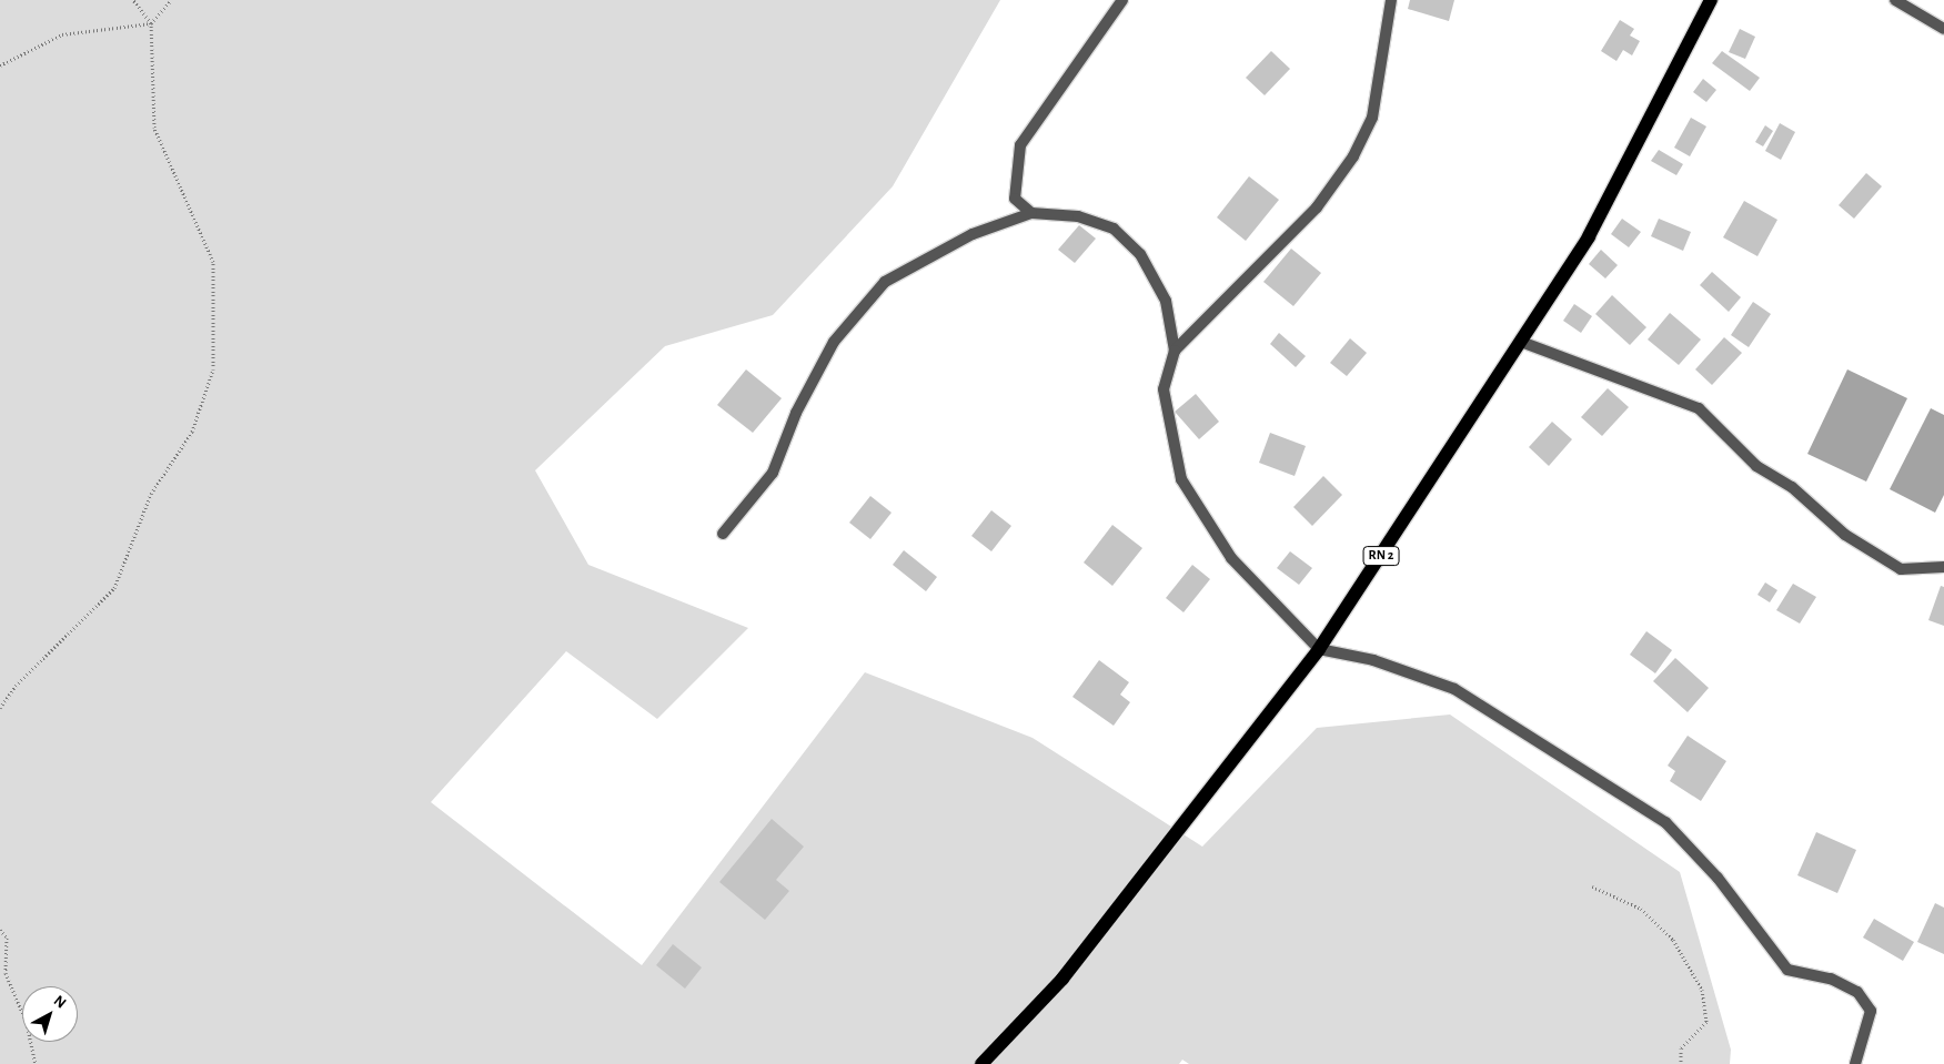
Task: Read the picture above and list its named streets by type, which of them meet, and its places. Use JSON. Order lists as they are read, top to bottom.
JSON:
{
  "streets": {
    "main road": ["RN 2"]
  },
  "north": "top right"
}
